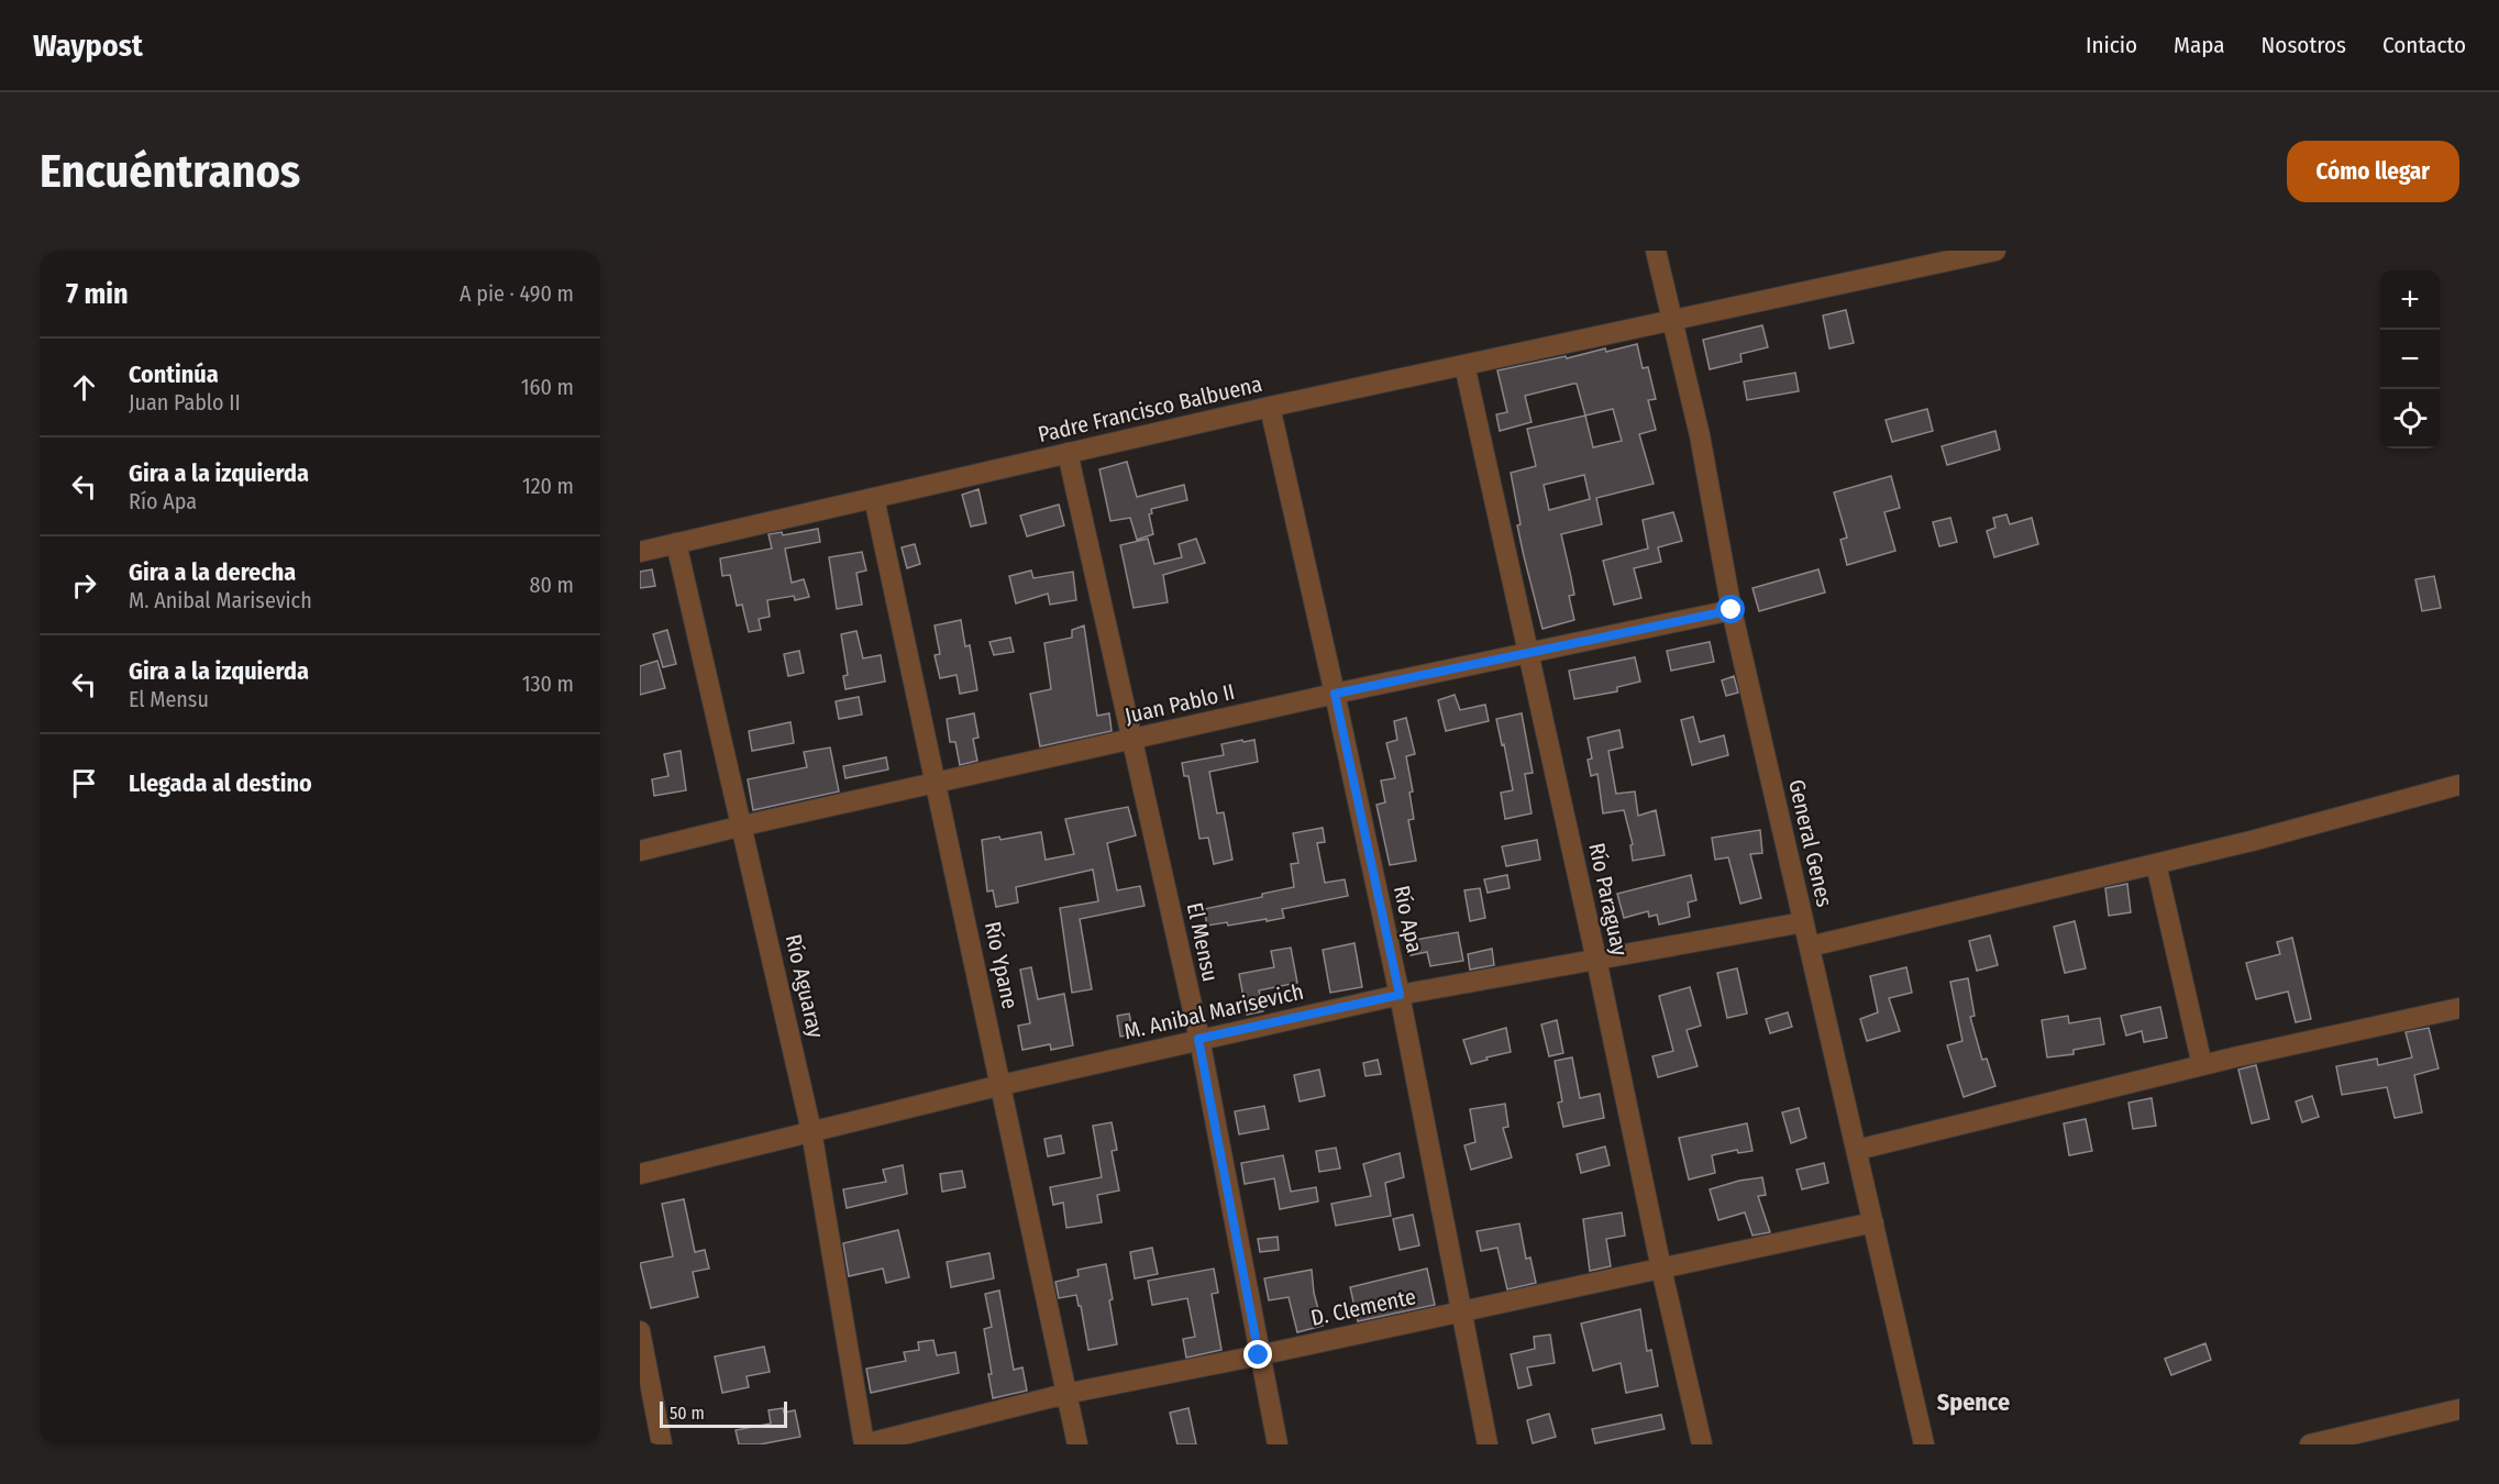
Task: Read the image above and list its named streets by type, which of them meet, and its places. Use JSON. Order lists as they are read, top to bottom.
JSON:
{
  "streets": {
    "street": [
      "Padre Francisco Balbuena",
      "Juan Pablo II",
      "General Genes",
      "Río Paraguay",
      "Río Apa",
      "El Mensu",
      "Río Ypane",
      "Río Aguaray",
      "M. Anibal Marisevich",
      "D. Clemente"
    ]
  },
  "crossings": [
    ["Padre Francisco Balbuena", "General Genes"],
    ["Padre Francisco Balbuena", "Río Paraguay"],
    ["Padre Francisco Balbuena", "Río Apa"],
    ["Padre Francisco Balbuena", "El Mensu"],
    ["Padre Francisco Balbuena", "Río Ypane"],
    ["Padre Francisco Balbuena", "Río Aguaray"],
    ["Juan Pablo II", "General Genes"],
    ["Juan Pablo II", "Río Paraguay"],
    ["Juan Pablo II", "Río Apa"],
    ["Juan Pablo II", "El Mensu"],
    ["Juan Pablo II", "Río Ypane"],
    ["Juan Pablo II", "Río Aguaray"],
    ["General Genes", "M. Anibal Marisevich"],
    ["General Genes", "D. Clemente"],
    ["Río Paraguay", "M. Anibal Marisevich"],
    ["Río Paraguay", "D. Clemente"],
    ["Río Apa", "M. Anibal Marisevich"],
    ["Río Apa", "D. Clemente"],
    ["El Mensu", "M. Anibal Marisevich"],
    ["El Mensu", "D. Clemente"],
    ["Río Ypane", "M. Anibal Marisevich"],
    ["Río Ypane", "D. Clemente"],
    ["Río Aguaray", "M. Anibal Marisevich"],
    ["Río Aguaray", "D. Clemente"]
  ],
  "districts": ["Spence"],
  "scale_bar": "50 m",
  "page": {
    "header": "Waypost",
    "nav": [
      "Inicio",
      "Mapa",
      "Nosotros",
      "Contacto"
    ],
    "buttons": "Cómo llegar",
    "title": "Encuéntranos",
    "heading": ["7 min", "A pie · 490 m"],
    "map_buttons": ["+", "−"],
    "list": [
      ["Continúa", "Juan Pablo II", "160 m"],
      ["Gira a la izquierda", "Río Apa", "120 m"],
      ["Gira a la derecha", "M. Anibal Marisevich", "80 m"],
      ["Gira a la izquierda", "El Mensu", "130 m"],
      "Llegada al destino"
    ],
    "scale": "50 m"
  }
}
